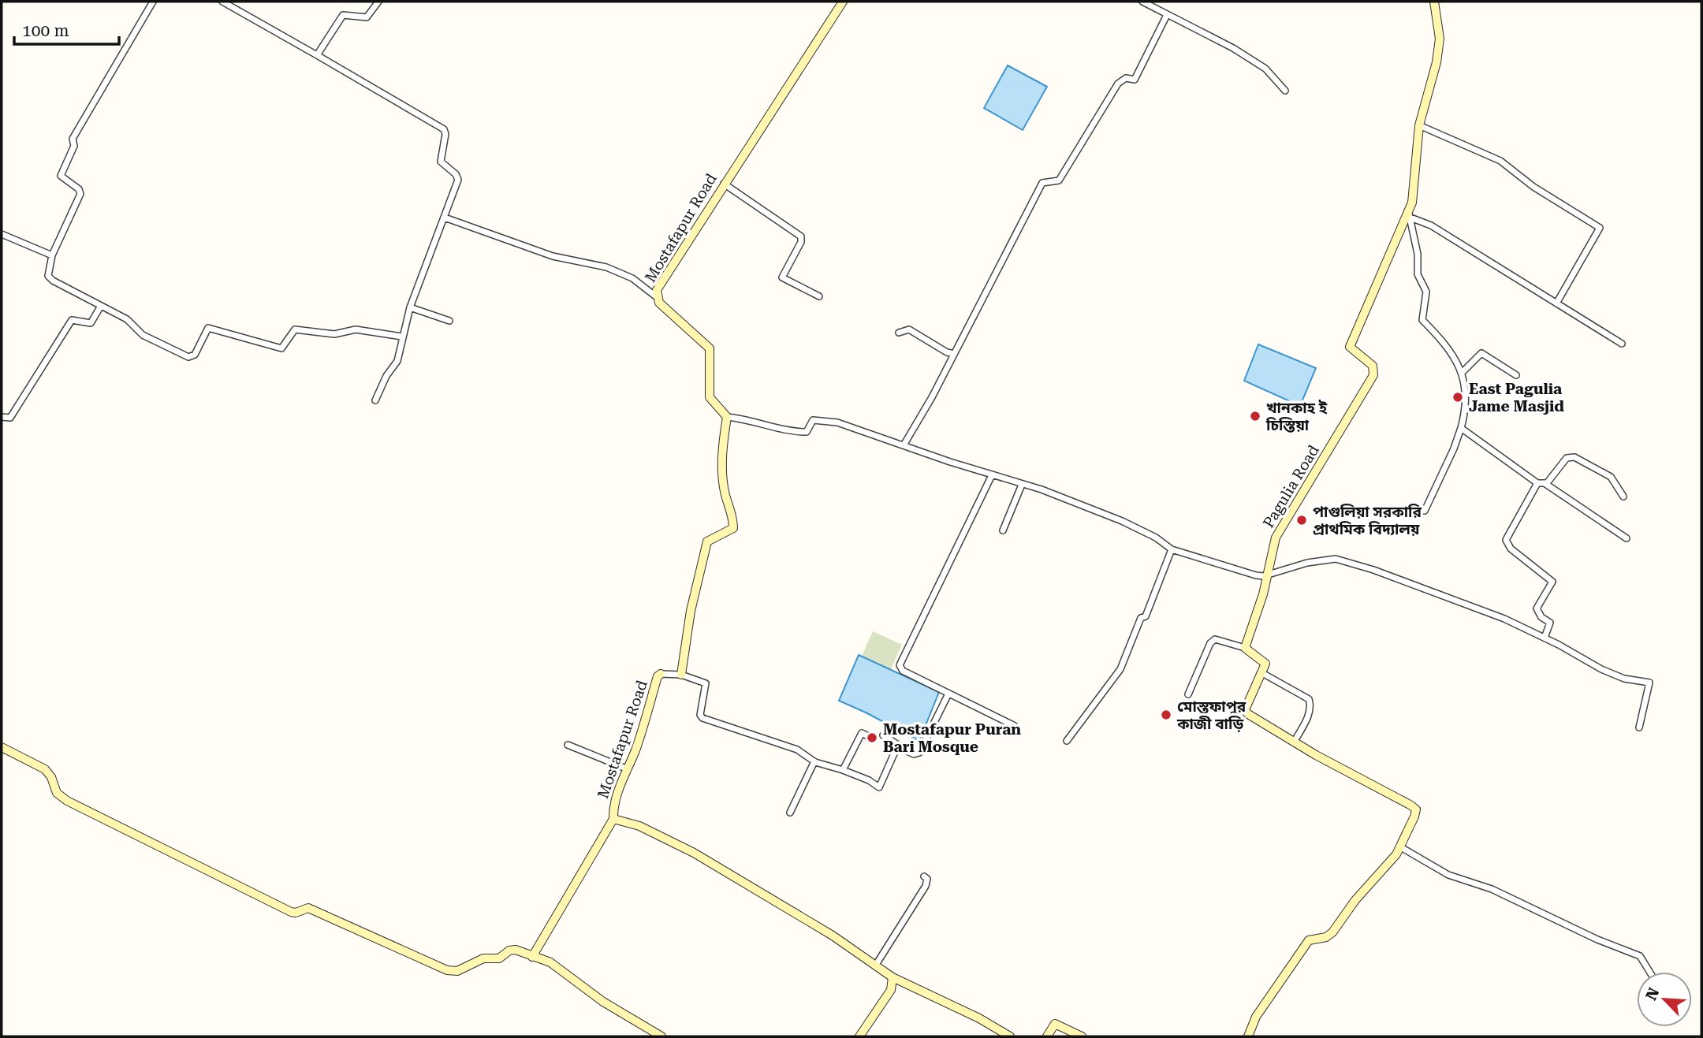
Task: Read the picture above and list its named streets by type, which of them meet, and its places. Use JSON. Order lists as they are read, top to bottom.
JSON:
{
  "streets": {
    "street": ["Mostafapur Road", "Pagulia Road"]
  },
  "places": [
    "East Pagulia Jame Masjid",
    "খানকাহ ই চিস্তিয়া",
    "পাগুলিয়া সরকারি প্রাথমিক বিদ্যালয়",
    "মোস্তফাপুর কাজী বাড়ি",
    "Mostafapur Puran Bari Mosque"
  ],
  "scale_bar": "100 m",
  "north": "top left"
}
